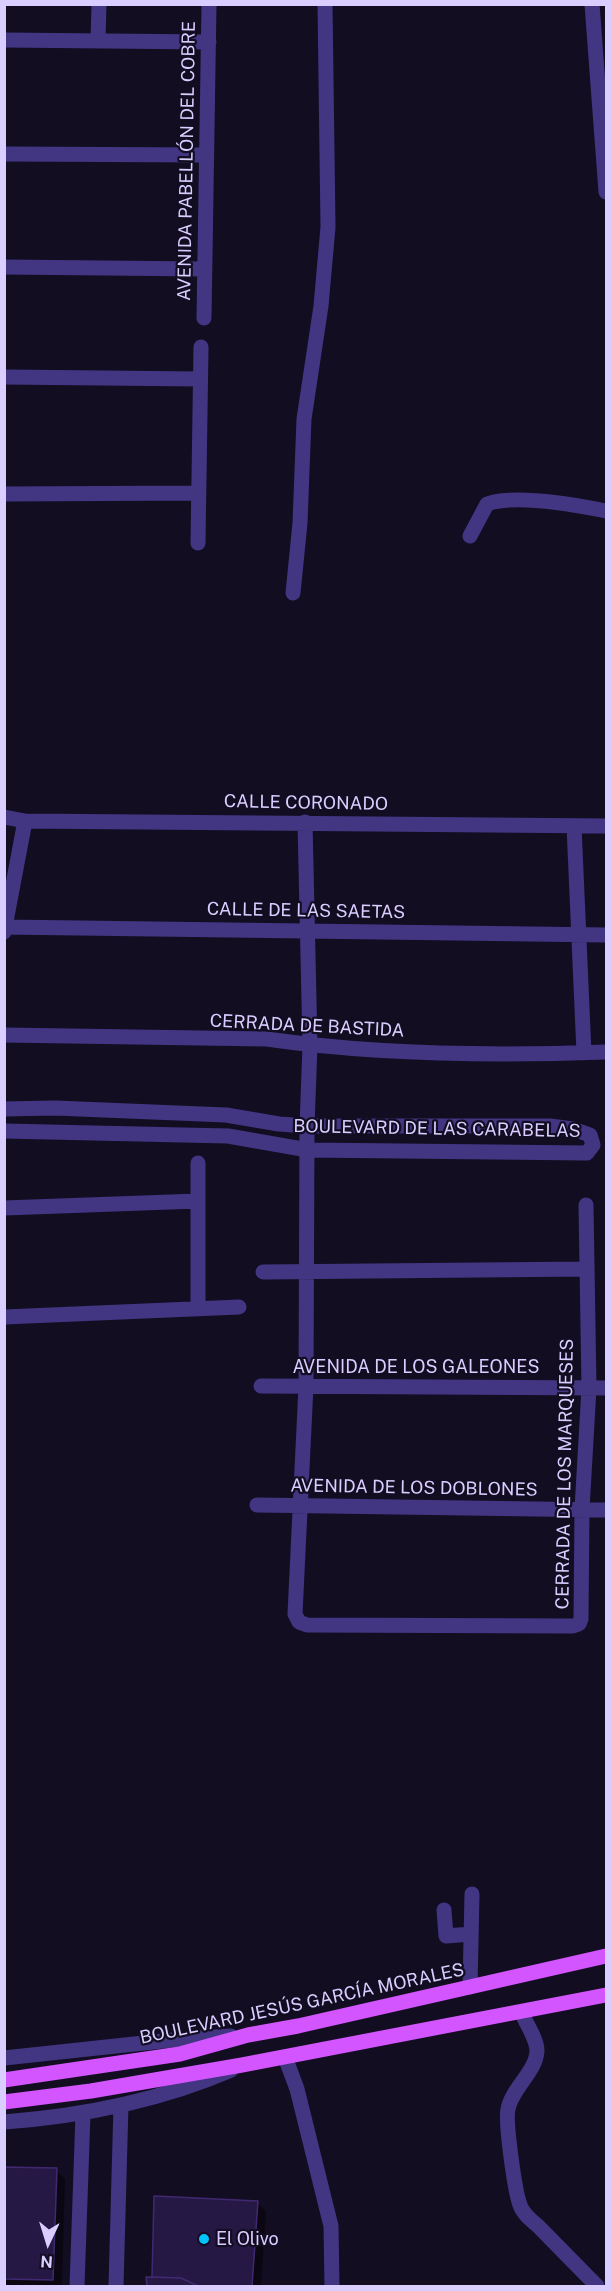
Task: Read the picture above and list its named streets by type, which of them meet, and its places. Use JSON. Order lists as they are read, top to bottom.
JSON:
{
  "streets": {
    "main road": ["BOULEVARD JESÚS GARCÍA MORALES"],
    "street": [
      "AVENIDA PABELLÓN DEL COBRE",
      "CALLE CORONADO",
      "CALLE DE LAS SAETAS",
      "CERRADA DE BASTIDA",
      "BOULEVARD DE LAS CARABELAS",
      "AVENIDA DE LOS GALEONES",
      "CERRADA DE LOS MARQUESES",
      "AVENIDA DE LOS DOBLONES"
    ]
  },
  "crossings": [
    ["CALLE CORONADO", "CERRADA DE LOS MARQUESES"],
    ["CALLE DE LAS SAETAS", "CERRADA DE LOS MARQUESES"],
    ["CERRADA DE BASTIDA", "CERRADA DE LOS MARQUESES"],
    ["BOULEVARD DE LAS CARABELAS", "CERRADA DE LOS MARQUESES"],
    ["AVENIDA DE LOS GALEONES", "CERRADA DE LOS MARQUESES"],
    ["CERRADA DE LOS MARQUESES", "AVENIDA DE LOS DOBLONES"]
  ],
  "places": ["El Olivo"],
  "north": "bottom"
}
